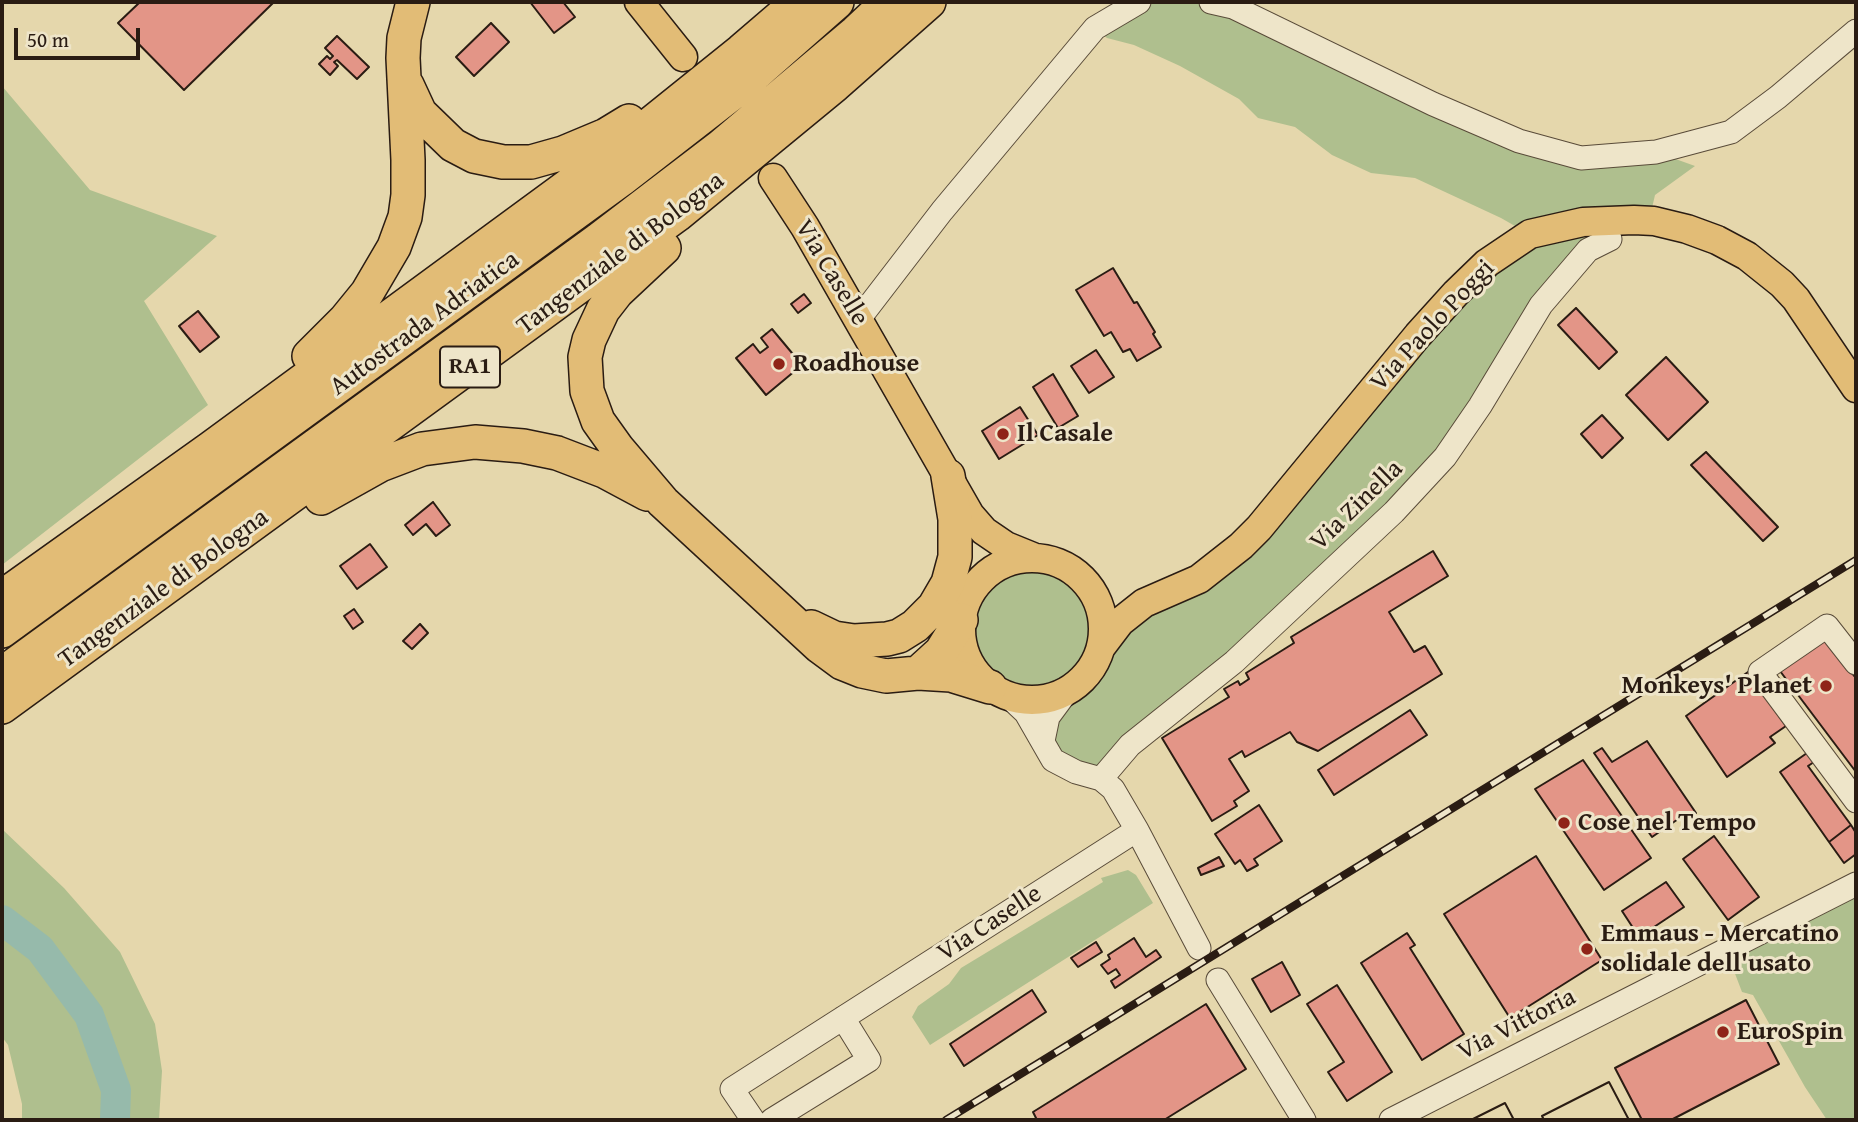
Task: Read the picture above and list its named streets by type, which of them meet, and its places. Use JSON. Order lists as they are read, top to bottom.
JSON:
{
  "streets": {
    "highway": ["Tangenziale di Bologna", "Autostrada Adriatica", "RA1"],
    "main road": ["Via Caselle", "Via Paolo Poggi"],
    "street": ["Via Zinella", "Via Vittoria"]
  },
  "crossings": [
    ["Via Caselle", "Via Paolo Poggi"],
    ["Via Caselle", "Via Zinella"]
  ],
  "places": [
    "Roadhouse",
    "Il Casale",
    "Monkeys' Planet",
    "Cose nel Tempo",
    "Emmaus - Mercatino solidale dell'usato",
    "EuroSpin"
  ],
  "scale_bar": "50 m"
}
